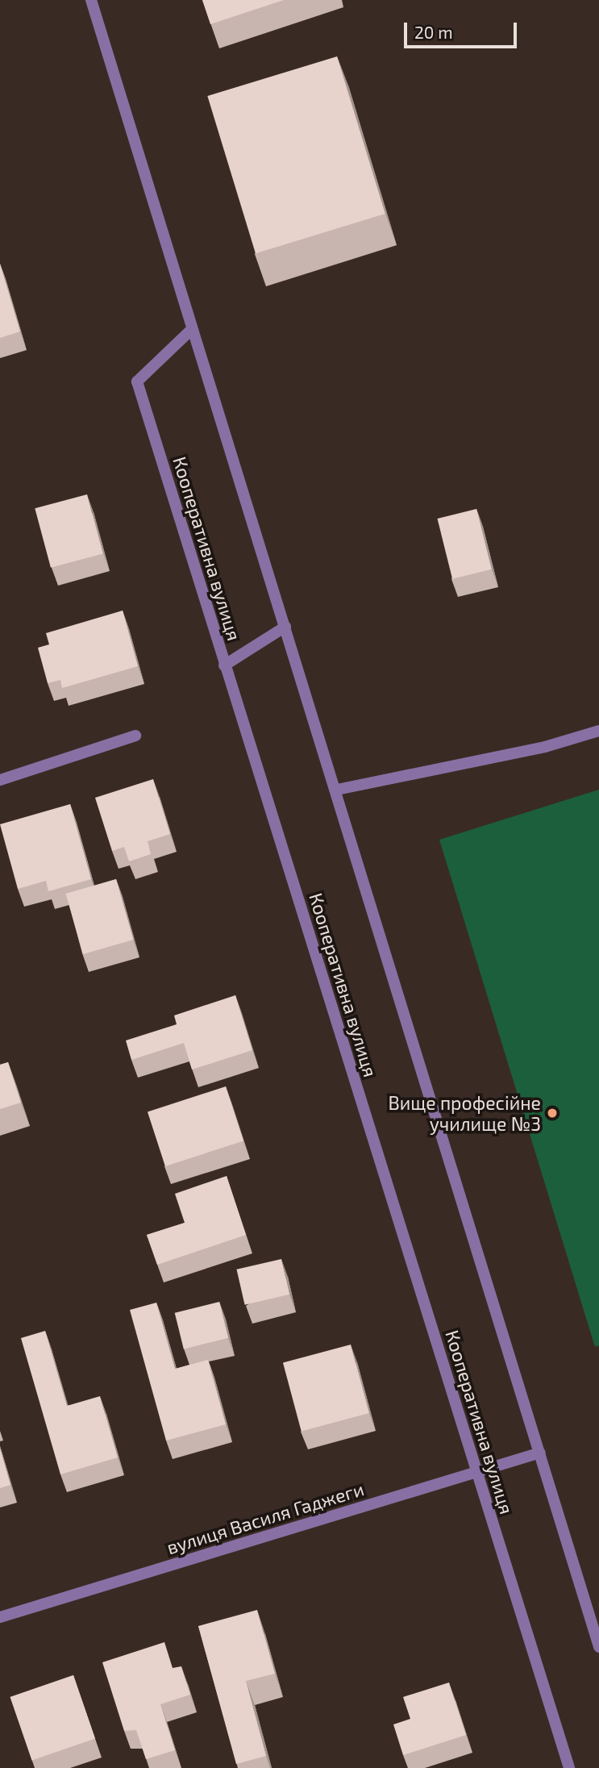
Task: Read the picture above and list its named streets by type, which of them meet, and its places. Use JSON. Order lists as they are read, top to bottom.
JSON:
{
  "streets": {
    "street": ["Кооперативна вулиця", "вулиця Василя Гаджеги"]
  },
  "crossings": [
    ["Кооперативна вулиця", "вулиця Василя Гаджеги"]
  ],
  "places": ["Вище професійне училище №3"],
  "scale_bar": "20 m"
}
